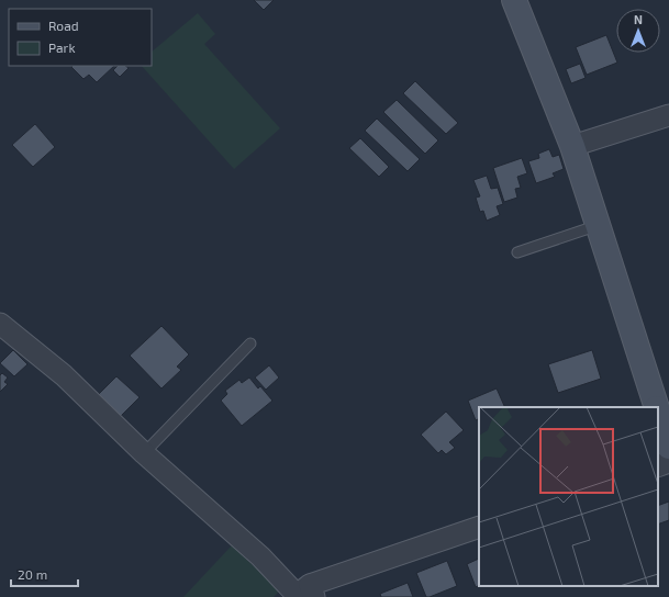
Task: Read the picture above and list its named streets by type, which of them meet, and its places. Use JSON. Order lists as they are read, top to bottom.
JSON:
{
  "legend": ["Road", "Park"],
  "scale_bar": "20 m",
  "north": "top"
}
